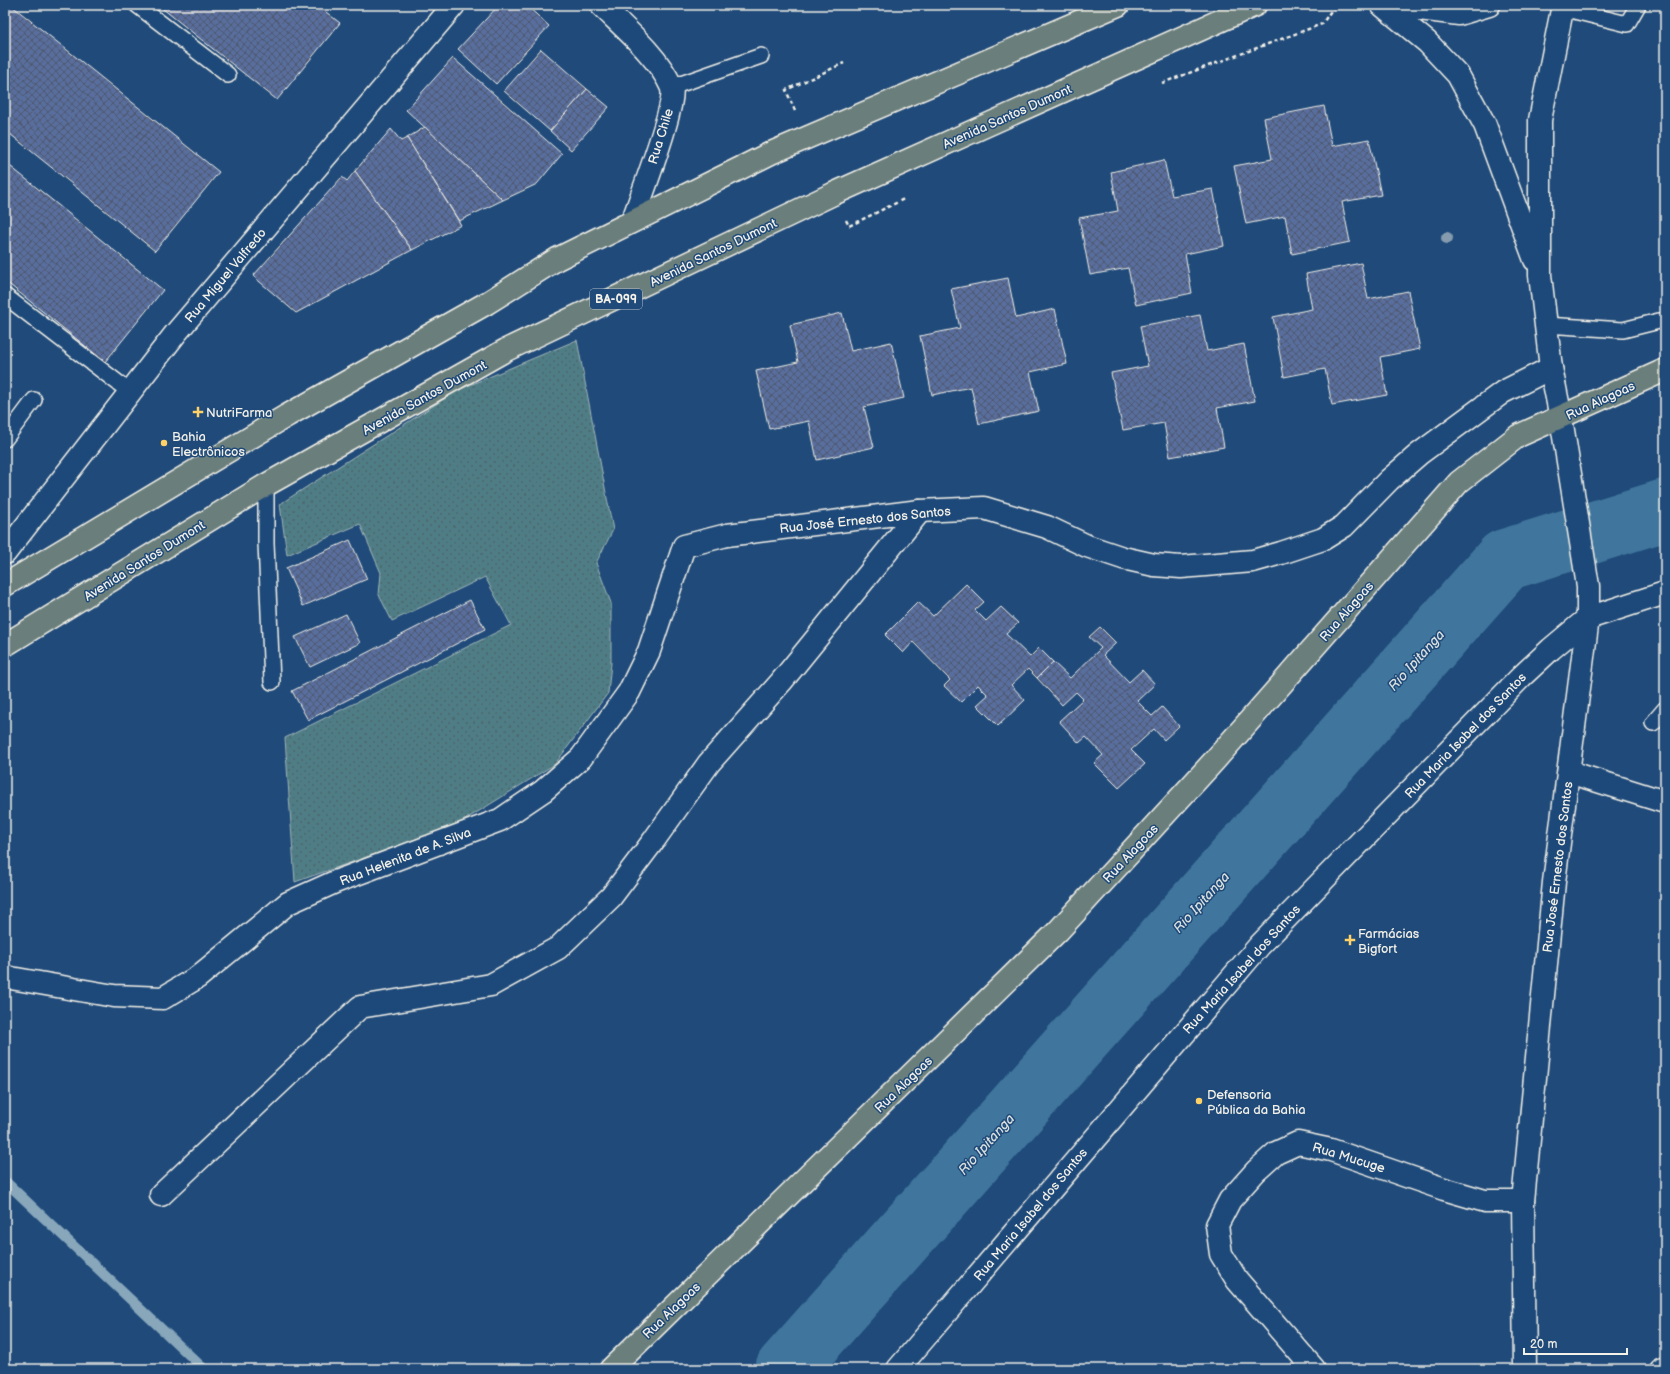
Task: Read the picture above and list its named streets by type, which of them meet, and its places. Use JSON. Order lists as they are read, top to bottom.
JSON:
{
  "streets": {
    "main road": ["Avenida Santos Dumont", "BA-099", "Rua Alagoas"],
    "street": [
      "Rua Chile",
      "Rua Miguel Valfredo",
      "Rua José Ernesto dos Santos",
      "Rua Maria Isabel dos Santos",
      "Rua Helenita de A. Silva",
      "Rua Mucuge"
    ]
  },
  "crossings": [
    ["Rua Alagoas", "Rua José Ernesto dos Santos"],
    ["Rua José Ernesto dos Santos", "Rua Maria Isabel dos Santos"],
    ["Rua José Ernesto dos Santos", "Rua Helenita de A. Silva"],
    ["Rua José Ernesto dos Santos", "Rua Mucuge"]
  ],
  "water": ["Rio Ipitanga"],
  "places": {
    "health": ["NutriFarma", "Farmácias Bigfort"],
    "other": ["Bahia Electrônicos", "Defensoria Pública da Bahia"]
  },
  "scale_bar": "20 m"
}
